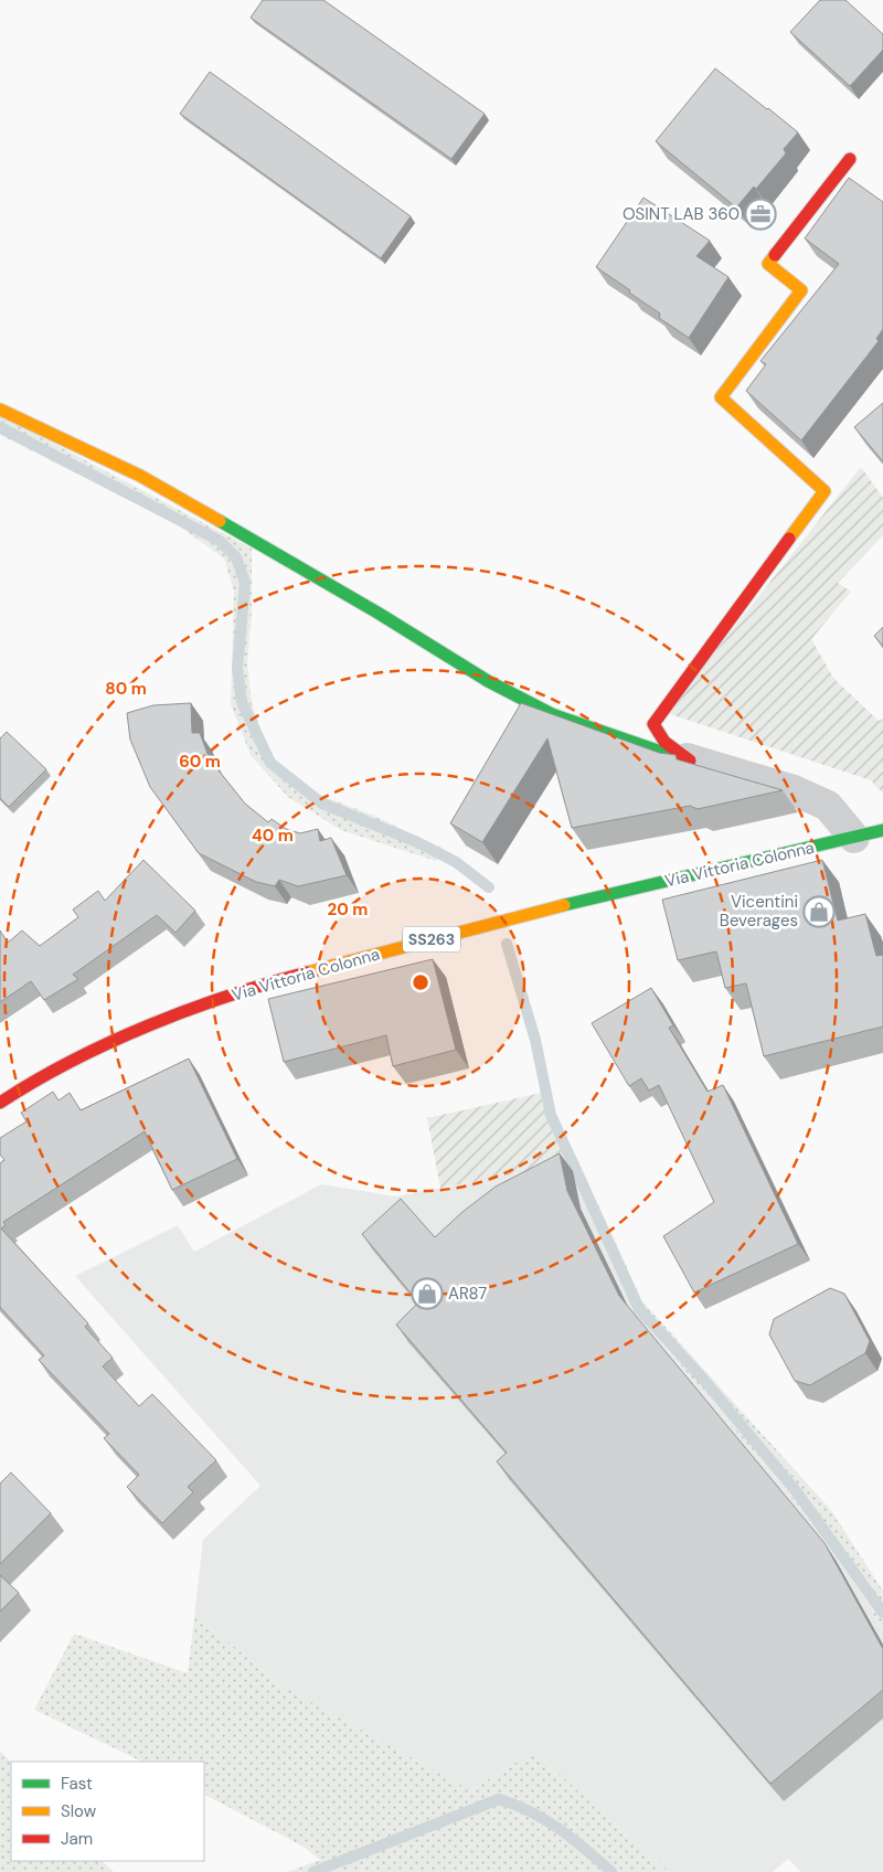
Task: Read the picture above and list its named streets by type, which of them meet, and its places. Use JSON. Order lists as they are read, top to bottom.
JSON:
{
  "streets": {
    "street": ["Via Vittoria Colonna", "SS263"]
  },
  "places": {
    "office": ["OSINT LAB 360"],
    "shop": ["Vicentini Beverages", "AR87"]
  },
  "legend": ["Fast", "Slow", "Jam"],
  "rings": [
    "80 m",
    "60 m",
    "40 m",
    "20 m"
  ]
}
